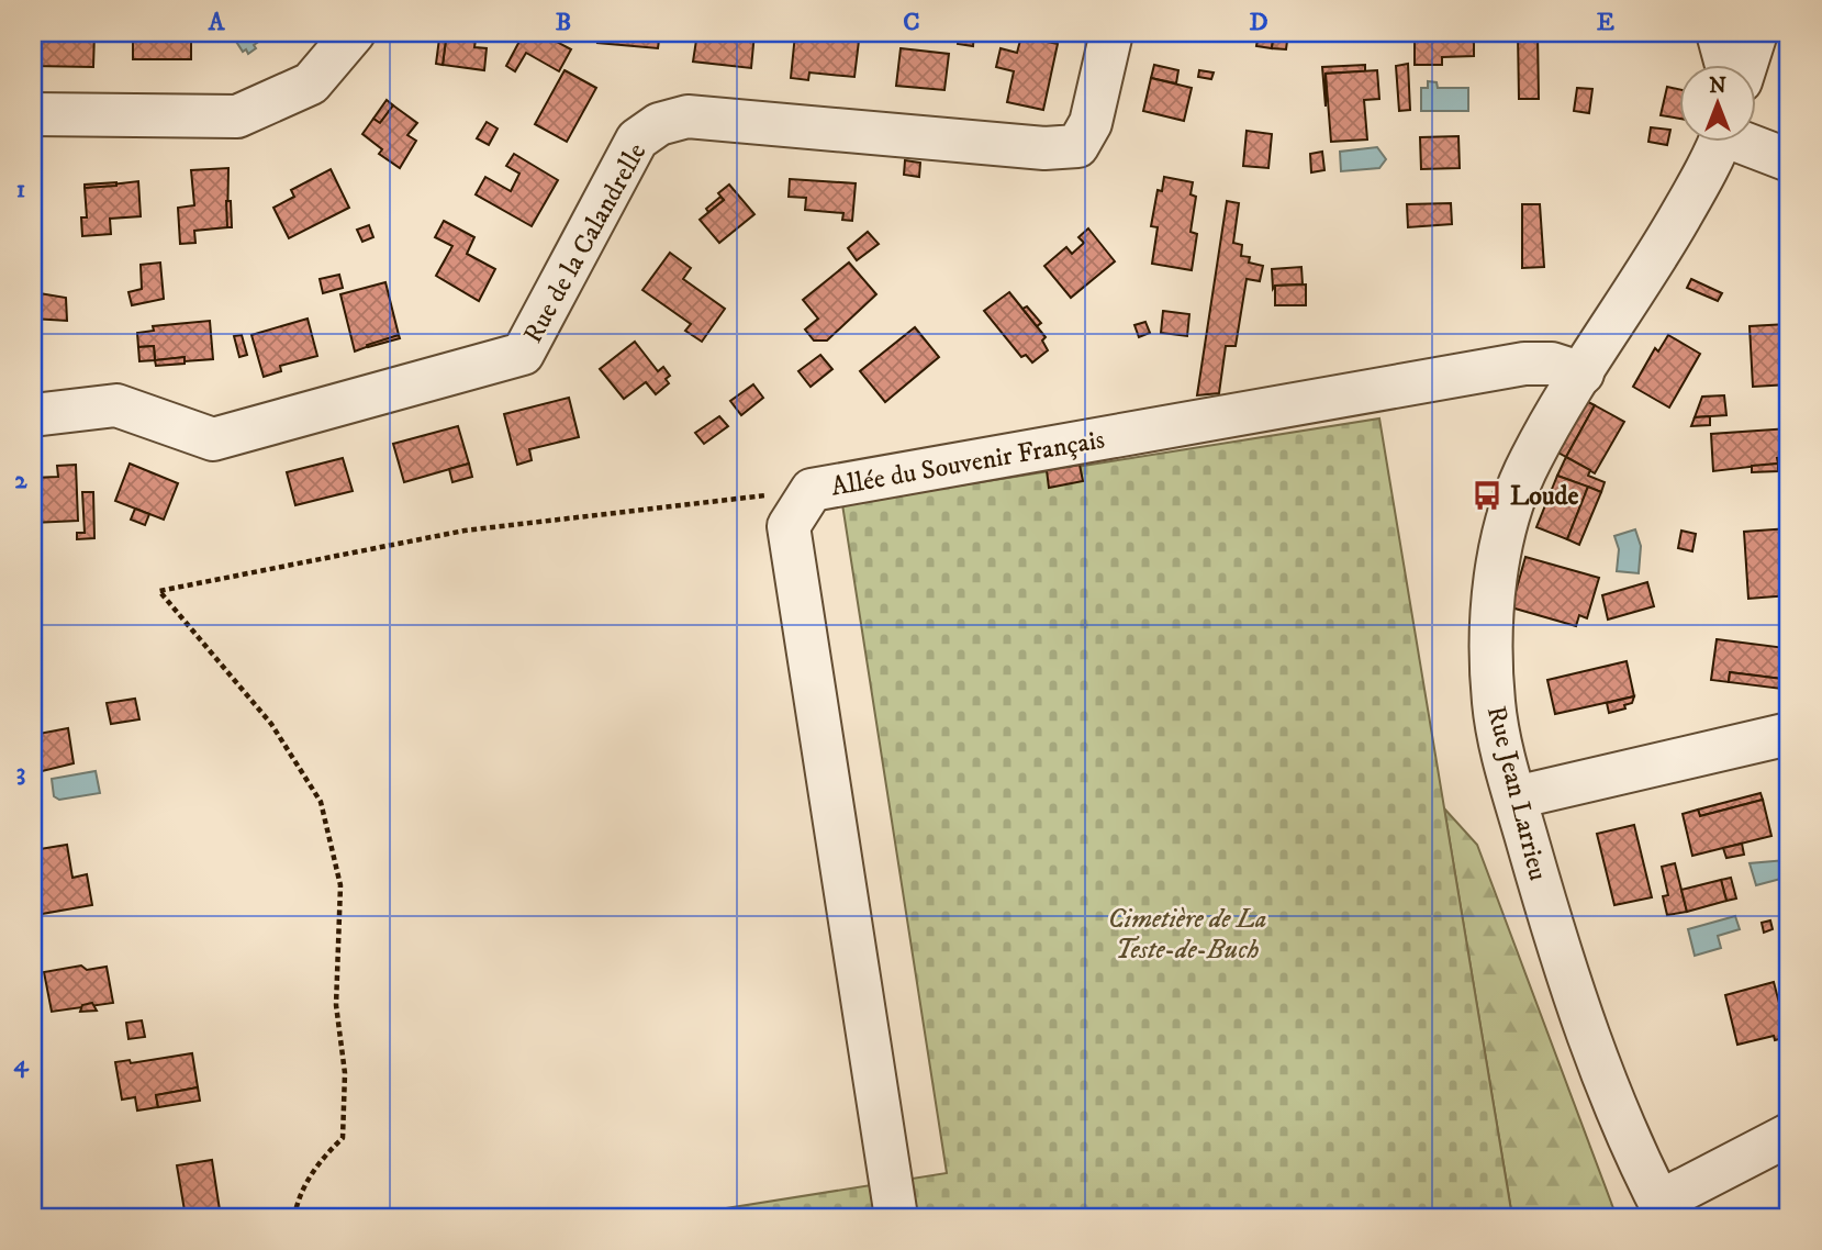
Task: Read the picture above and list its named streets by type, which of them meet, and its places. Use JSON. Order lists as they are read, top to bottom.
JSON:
{
  "streets": {
    "street": ["Rue de la Calandrelle", "Allée du Souvenir Français", "Rue Jean Larrieu"]
  },
  "crossings": [
    ["Allée du Souvenir Français", "Rue Jean Larrieu"]
  ],
  "parks": ["Cimetière de La Teste-de-Buch"],
  "places": {
    "bus stop": ["Loude"]
  },
  "north": "top",
  "grid": {
    "columns": [
      "A",
      "B",
      "C",
      "D",
      "E"
    ],
    "rows": [
      "1",
      "2",
      "3",
      "4"
    ]
  }
}
